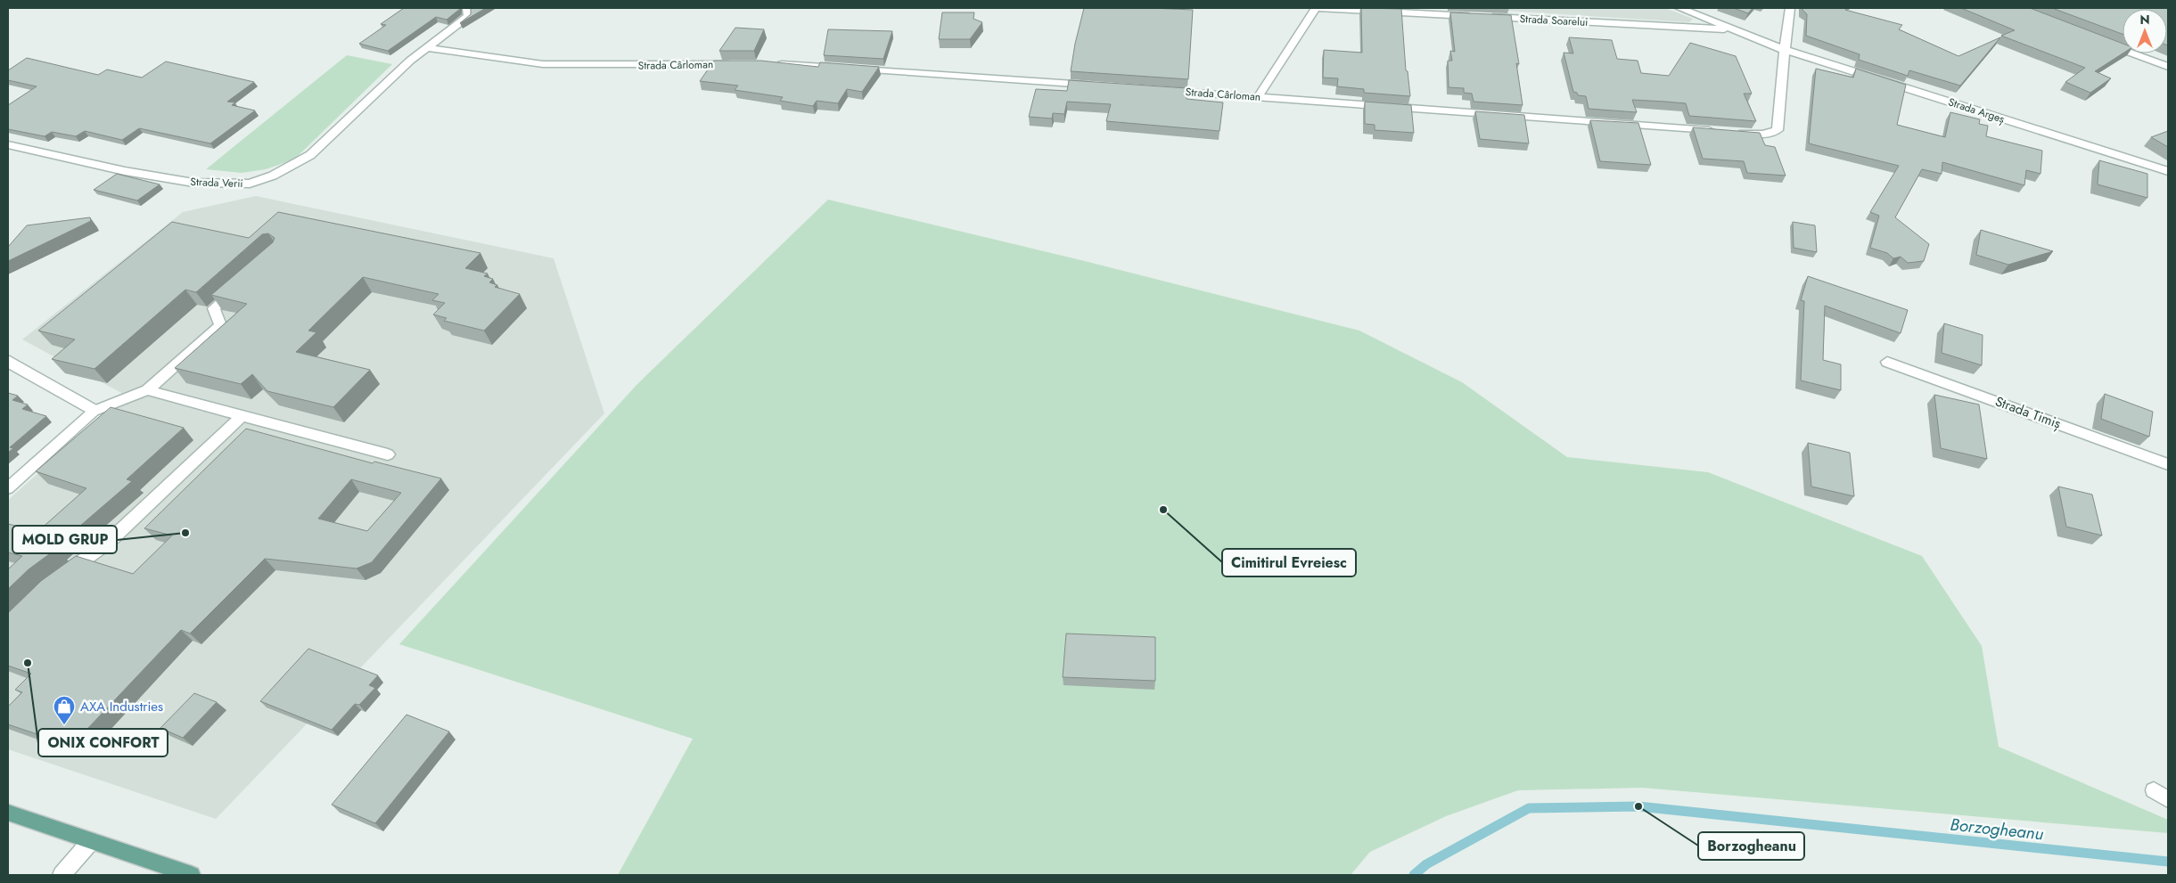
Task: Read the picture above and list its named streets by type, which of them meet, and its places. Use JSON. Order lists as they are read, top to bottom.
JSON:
{
  "streets": {
    "street": [
      "Strada Soarelui",
      "Strada Cârloman",
      "Strada Argeș",
      "Strada Verii",
      "Strada Timiș"
    ]
  },
  "crossings": [
    ["Strada Soarelui", "Strada Cârloman"],
    ["Strada Soarelui", "Strada Argeș"],
    ["Strada Cârloman", "Strada Argeș"],
    ["Strada Cârloman", "Strada Verii"]
  ],
  "water": ["Borzogheanu"],
  "places": {
    "other": [
      "Cimitirul Evreiesc",
      "MOLD GRUP",
      "ONIX CONFORT",
      "Borzogheanu"
    ],
    "shop": ["AXA Industries"]
  },
  "north": "top"
}
